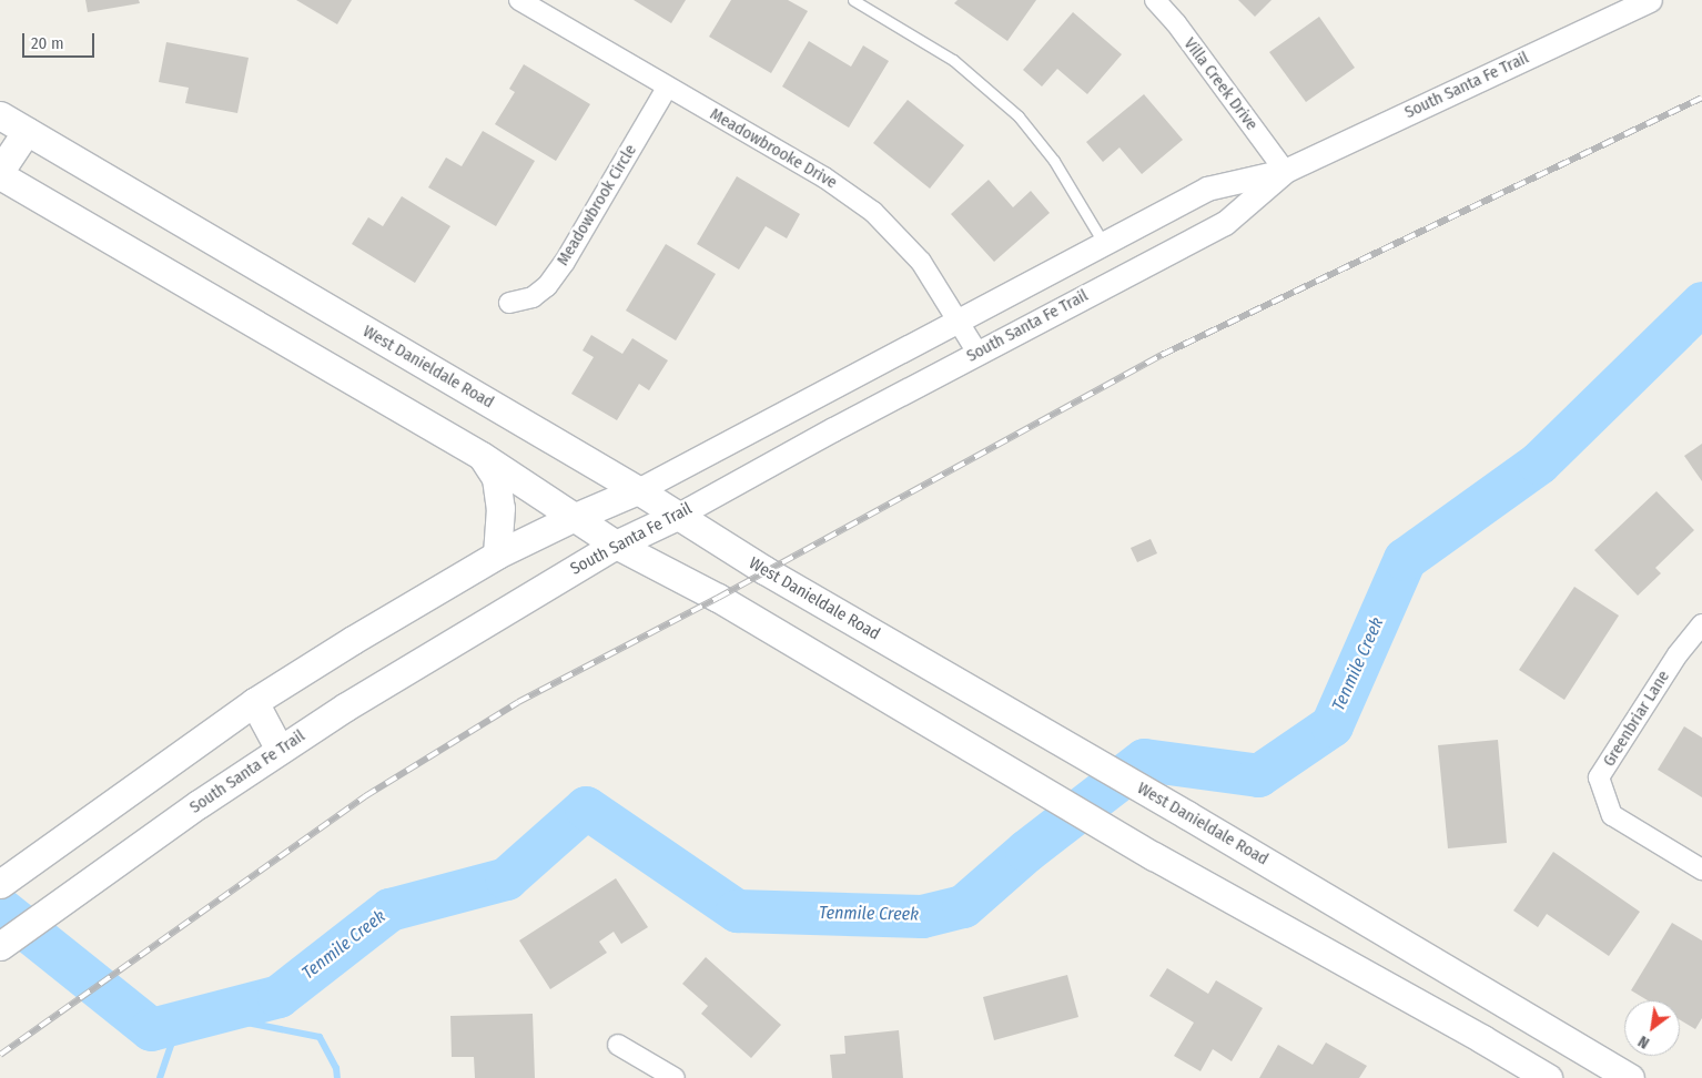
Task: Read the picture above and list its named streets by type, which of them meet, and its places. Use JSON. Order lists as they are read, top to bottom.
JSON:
{
  "streets": {
    "main road": ["South Santa Fe Trail", "West Danieldale Road"],
    "street": [
      "Villa Creek Drive",
      "Meadowbrooke Drive",
      "Meadowbrook Circle",
      "Greenbriar Lane"
    ]
  },
  "crossings": [
    ["Villa Creek Drive", "South Santa Fe Trail"],
    ["South Santa Fe Trail", "Meadowbrooke Drive"],
    ["South Santa Fe Trail", "West Danieldale Road"],
    ["Meadowbrooke Drive", "Meadowbrook Circle"]
  ],
  "water": ["Tenmile Creek"],
  "scale_bar": "20 m",
  "north": "bottom left"
}
